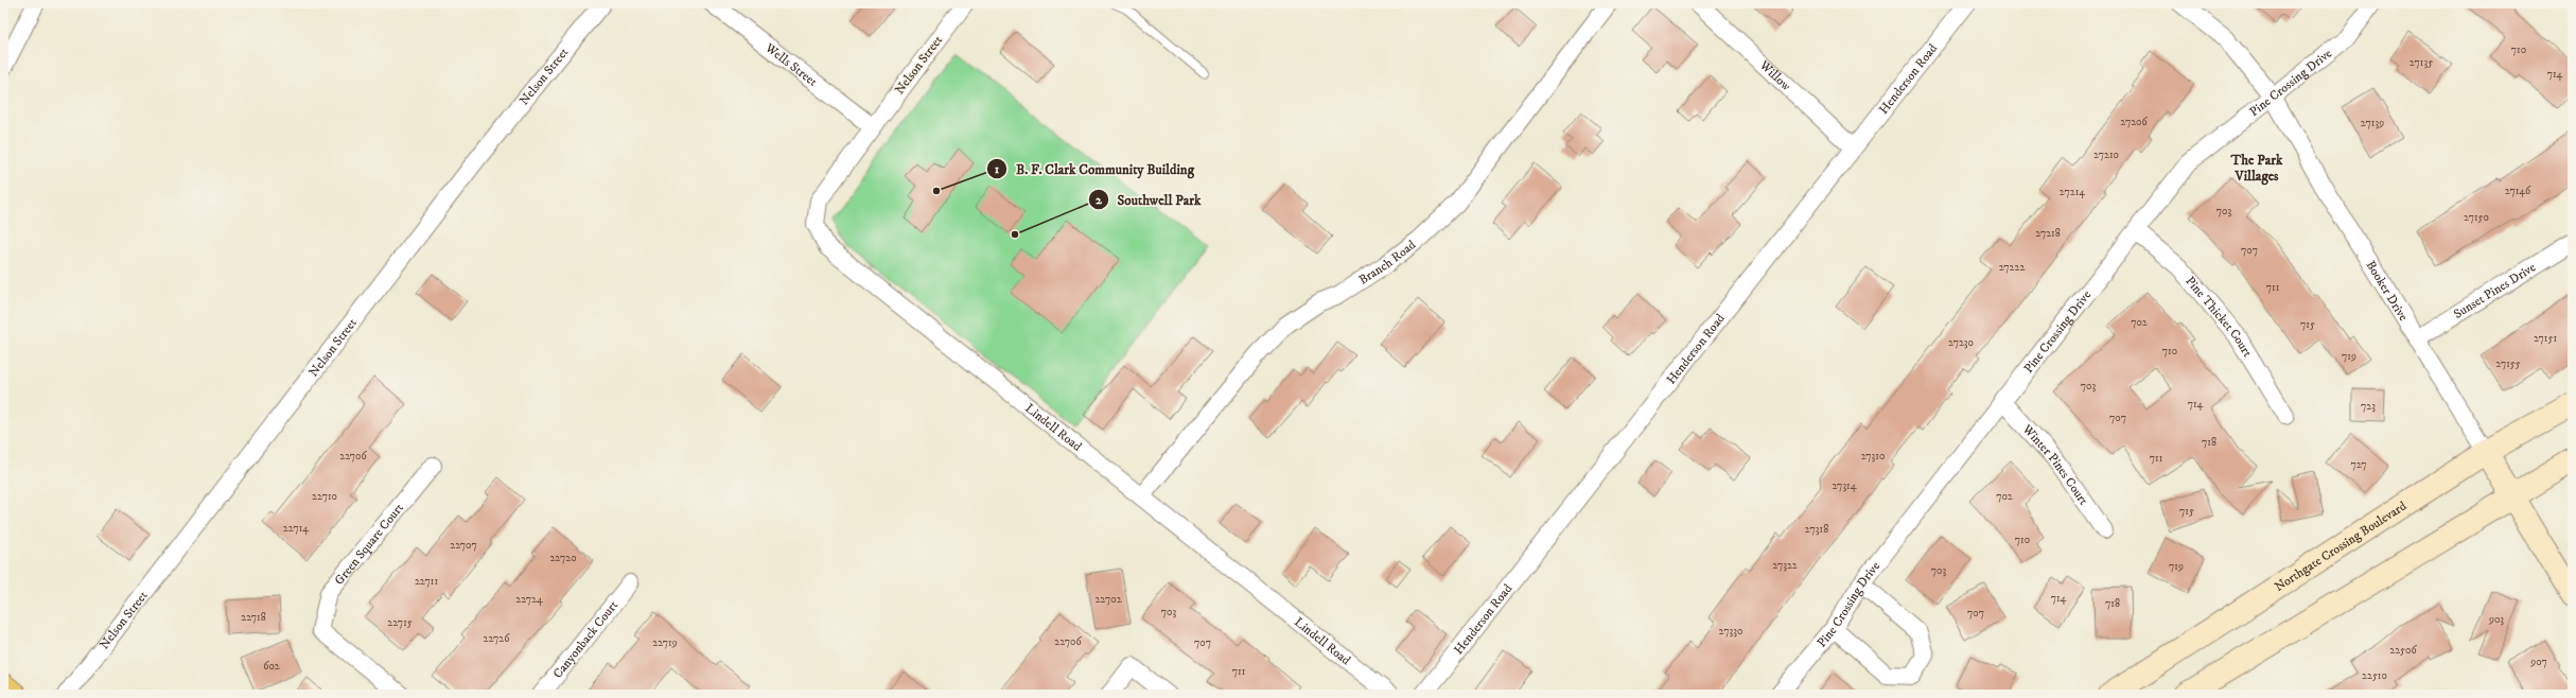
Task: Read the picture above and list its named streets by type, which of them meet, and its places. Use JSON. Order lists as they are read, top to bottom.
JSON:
{
  "streets": {
    "main road": ["Booker Drive", "Northgate Crossing Boulevard"],
    "street": [
      "Wells Street",
      "Nelson Street",
      "Willow",
      "Henderson Road",
      "Pine Crossing Drive",
      "Branch Road",
      "Sunset Pines Drive",
      "Pine Thicket Court",
      "Lindell Road",
      "Winter Pines Court",
      "Green Square Court",
      "Canyonback Court"
    ]
  },
  "crossings": [
    ["Wells Street", "Nelson Street"],
    ["Wells Street", "Lindell Road"],
    ["Nelson Street", "Lindell Road"],
    ["Willow", "Henderson Road"],
    ["Pine Crossing Drive", "Booker Drive"],
    ["Pine Crossing Drive", "Pine Thicket Court"],
    ["Pine Crossing Drive", "Winter Pines Court"],
    ["Branch Road", "Lindell Road"],
    ["Sunset Pines Drive", "Booker Drive"],
    ["Booker Drive", "Northgate Crossing Boulevard"]
  ],
  "districts": ["The Park Villages"],
  "places": ["B. F. Clark Community Building", "Southwell Park"],
  "house_numbers": [
    "710",
    "27135",
    "714",
    "27206",
    "27139",
    "27210",
    "27146",
    "27214",
    "703",
    "27150",
    "27218",
    "707",
    "27222",
    "711",
    "702",
    "715",
    "27151",
    "27230",
    "710",
    "719",
    "27155",
    "703",
    "714",
    "723",
    "707",
    "718",
    "22706",
    "27310",
    "711",
    "727",
    "27314",
    "22710",
    "702",
    "715",
    "22714",
    "27318",
    "710",
    "22707",
    "22720",
    "27322",
    "719",
    "703",
    "22711",
    "714",
    "22724",
    "22702",
    "718",
    "703",
    "707",
    "22718",
    "903",
    "22715",
    "27330",
    "22726",
    "22706",
    "22719",
    "707",
    "22506",
    "907",
    "602",
    "711",
    "22510"
  ]
}
